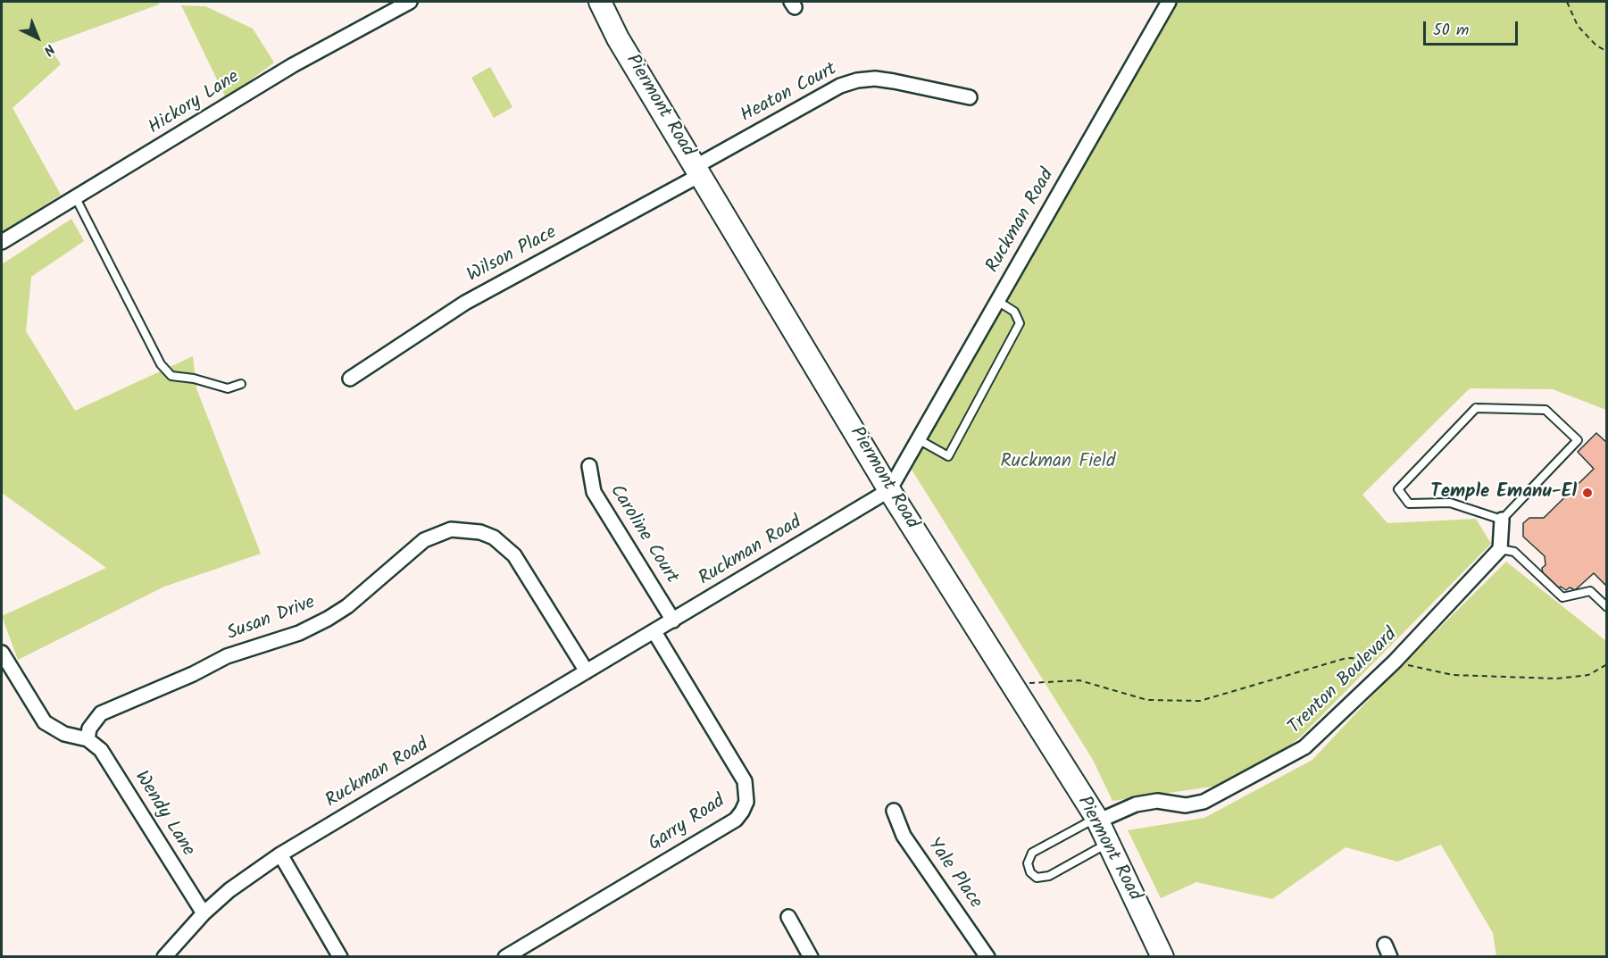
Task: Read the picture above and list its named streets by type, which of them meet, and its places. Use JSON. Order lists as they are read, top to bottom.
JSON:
{
  "streets": {
    "main road": ["Piermont Road"],
    "street": [
      "Heaton Court",
      "Hickory Lane",
      "Ruckman Road",
      "Wilson Place",
      "Caroline Court",
      "Susan Drive",
      "Trenton Boulevard",
      "Wendy Lane",
      "Garry Road",
      "Yale Place"
    ]
  },
  "crossings": [
    ["Heaton Court", "Piermont Road"],
    ["Heaton Court", "Wilson Place"],
    ["Piermont Road", "Ruckman Road"],
    ["Piermont Road", "Wilson Place"],
    ["Piermont Road", "Trenton Boulevard"],
    ["Ruckman Road", "Caroline Court"],
    ["Ruckman Road", "Susan Drive"],
    ["Ruckman Road", "Wendy Lane"],
    ["Ruckman Road", "Garry Road"],
    ["Susan Drive", "Wendy Lane"]
  ],
  "parks": ["Ruckman Field"],
  "places": ["Temple Emanu-El"],
  "scale_bar": "50 m",
  "north": "bottom right"
}
